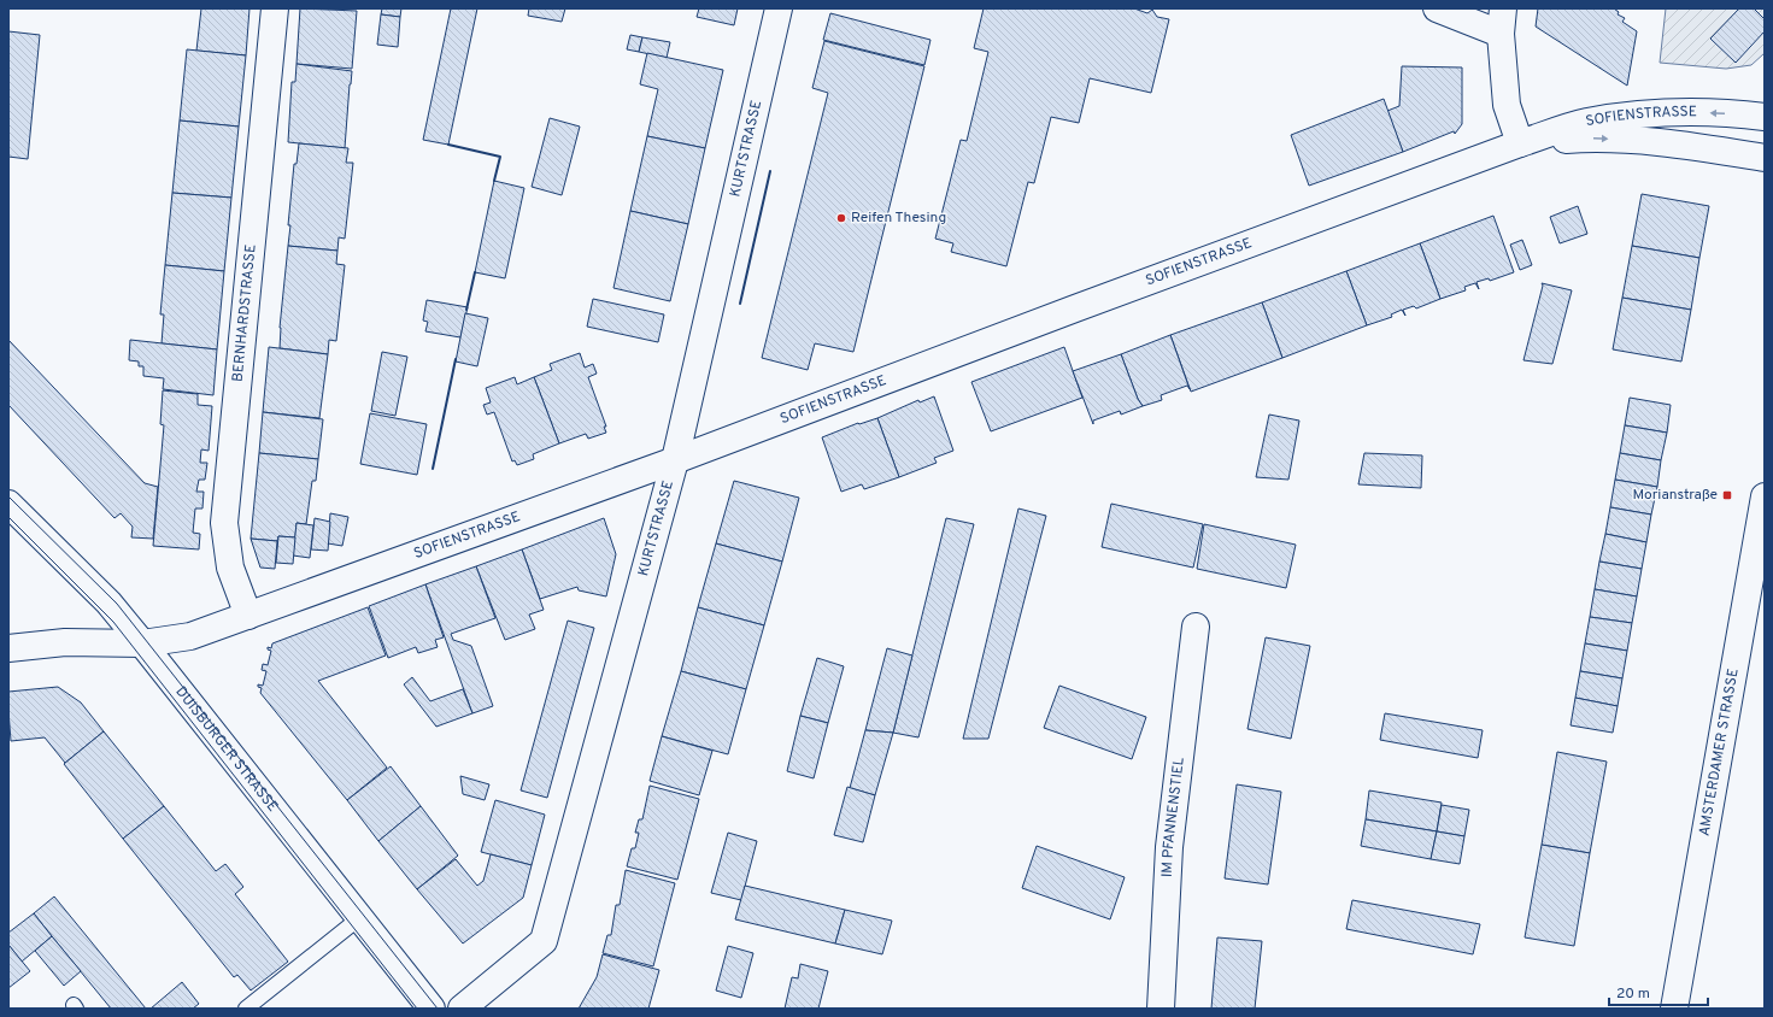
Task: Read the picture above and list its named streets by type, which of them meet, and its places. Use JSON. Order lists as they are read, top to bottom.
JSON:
{
  "streets": {
    "street": [
      "SOFIENSTRASSE",
      "KURTSTRASSE",
      "BERNHARDSTRASSE",
      "DUISBURGER STRASSE",
      "AMSTERDAMER STRASSE",
      "IM PFANNENSTIEL"
    ]
  },
  "crossings": [
    ["SOFIENSTRASSE", "KURTSTRASSE"],
    ["SOFIENSTRASSE", "BERNHARDSTRASSE"],
    ["SOFIENSTRASSE", "DUISBURGER STRASSE"]
  ],
  "places": {
    "other": ["Reifen Thesing"],
    "transit": ["Morianstraße"]
  },
  "scale_bar": "20 m"
}
